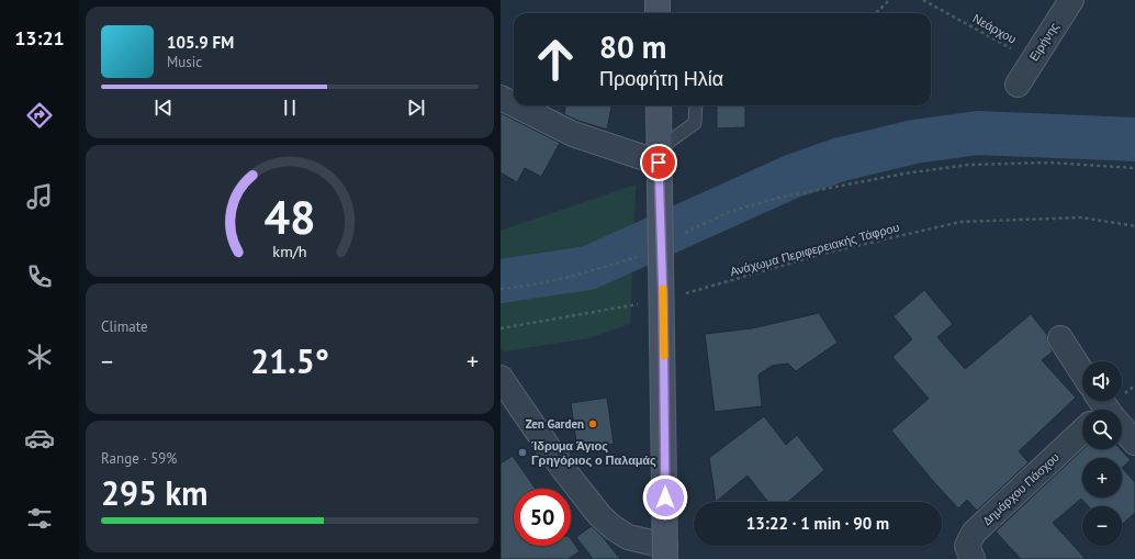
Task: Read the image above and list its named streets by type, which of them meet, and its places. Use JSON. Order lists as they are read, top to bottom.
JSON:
{
  "streets": {
    "street": ["Ειρήνης", "Δημάρχου Πάσχου"],
    "path": ["Νεάρχου", "Ανάχωμα Περιφερειακής Τάφρου"]
  },
  "crossings": [
    ["Νεάρχου", "Ειρήνης"]
  ],
  "places": ["Zen Garden", "Ίδρυμα Άγιος Γρηγόριος ο Παλαμάς"],
  "page": {
    "tabs": "13:21",
    "turn": ["80 m", "Προφήτη Ηλία"],
    "song": ["105.9 FM", "Music"],
    "tile": [
      "Climate",
      ["Range · 59%", "295 km"]
    ],
    "heat": ["−", "21.5°", "+"],
    "map_buttons": ["+", "−"],
    "limit": "50",
    "trip": "13:22 · 1 min · 90 m",
    "gauge": ["48", "km/h"]
  }
}
